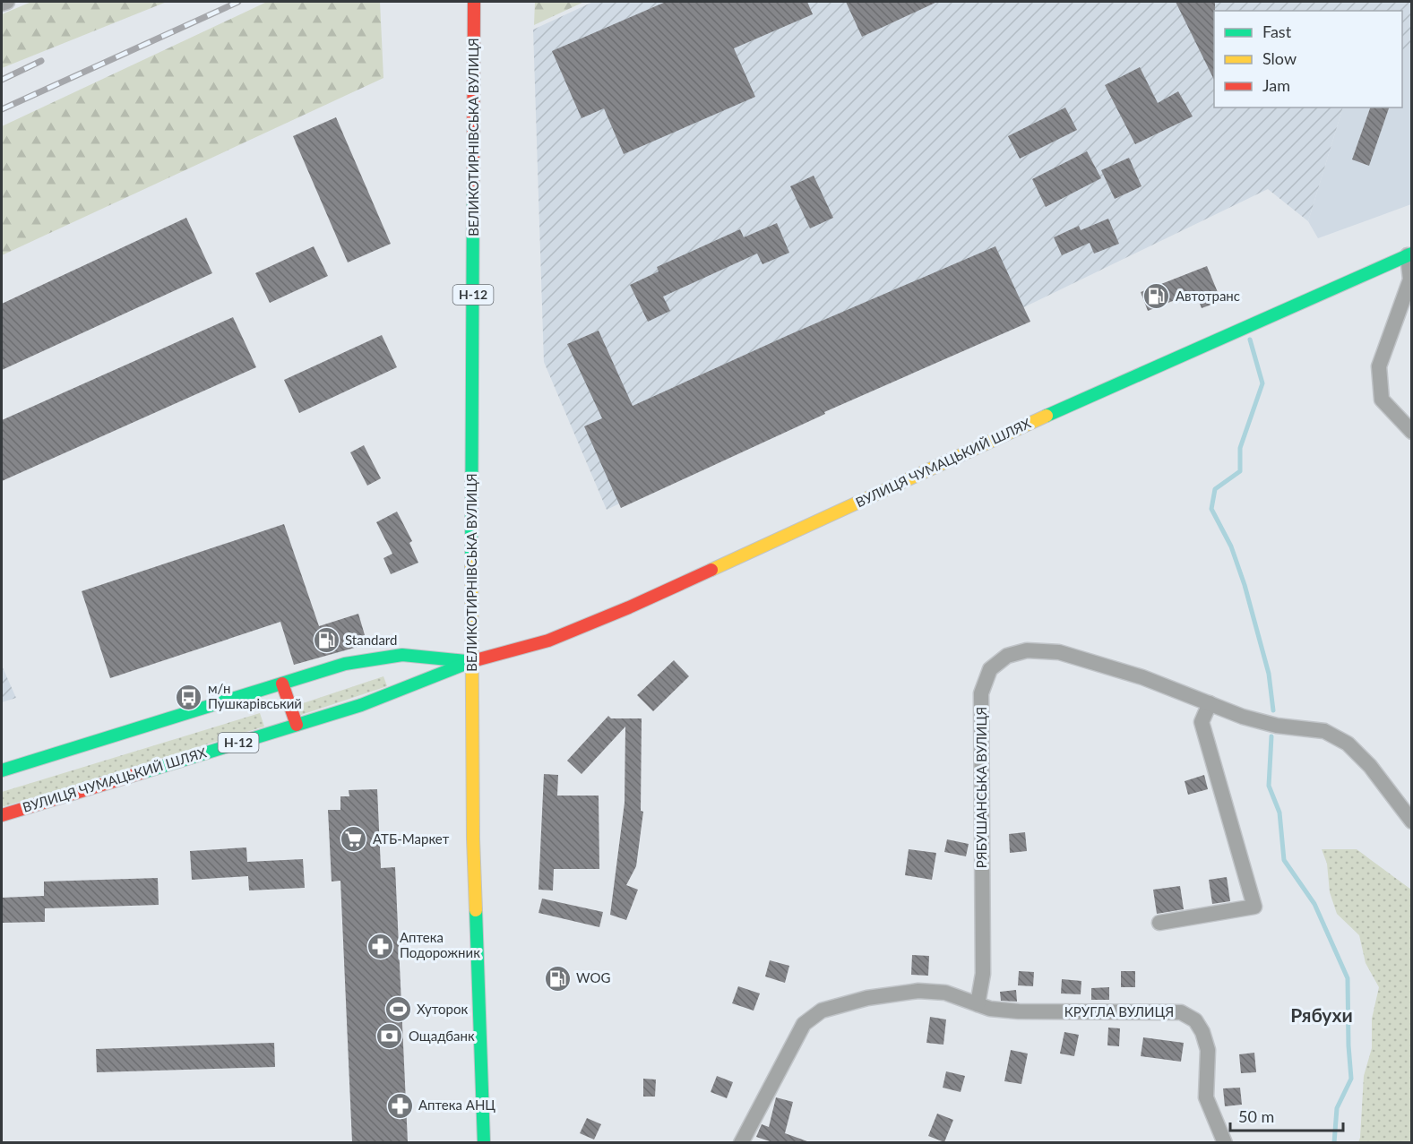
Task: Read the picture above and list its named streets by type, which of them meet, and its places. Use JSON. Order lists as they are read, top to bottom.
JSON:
{
  "streets": {
    "main road": ["ВЕЛИКОТИРНІВСЬКА ВУЛИЦЯ", "Н-12", "ВУЛИЦЯ ЧУМАЦЬКИЙ ШЛЯХ"],
    "street": ["РЯБУШАНСЬКА ВУЛИЦЯ", "КРУГЛА ВУЛИЦЯ"]
  },
  "crossings": [
    ["ВЕЛИКОТИРНІВСЬКА ВУЛИЦЯ", "ВУЛИЦЯ ЧУМАЦЬКИЙ ШЛЯХ"],
    ["РЯБУШАНСЬКА ВУЛИЦЯ", "КРУГЛА ВУЛИЦЯ"]
  ],
  "districts": ["Рябухи"],
  "places": {
    "fuel station": ["Автотранс", "Standard", "WOG"],
    "bus stop": ["м/н Пушкарівський"],
    "supermarket": ["АТБ-Маркет"],
    "pharmacy": ["Аптека Подорожник", "Аптека АНЦ"],
    "sports": ["Хуторок"],
    "bank": ["Ощадбанк"]
  },
  "legend": ["Fast", "Slow", "Jam"],
  "scale_bar": "50 m"
}
